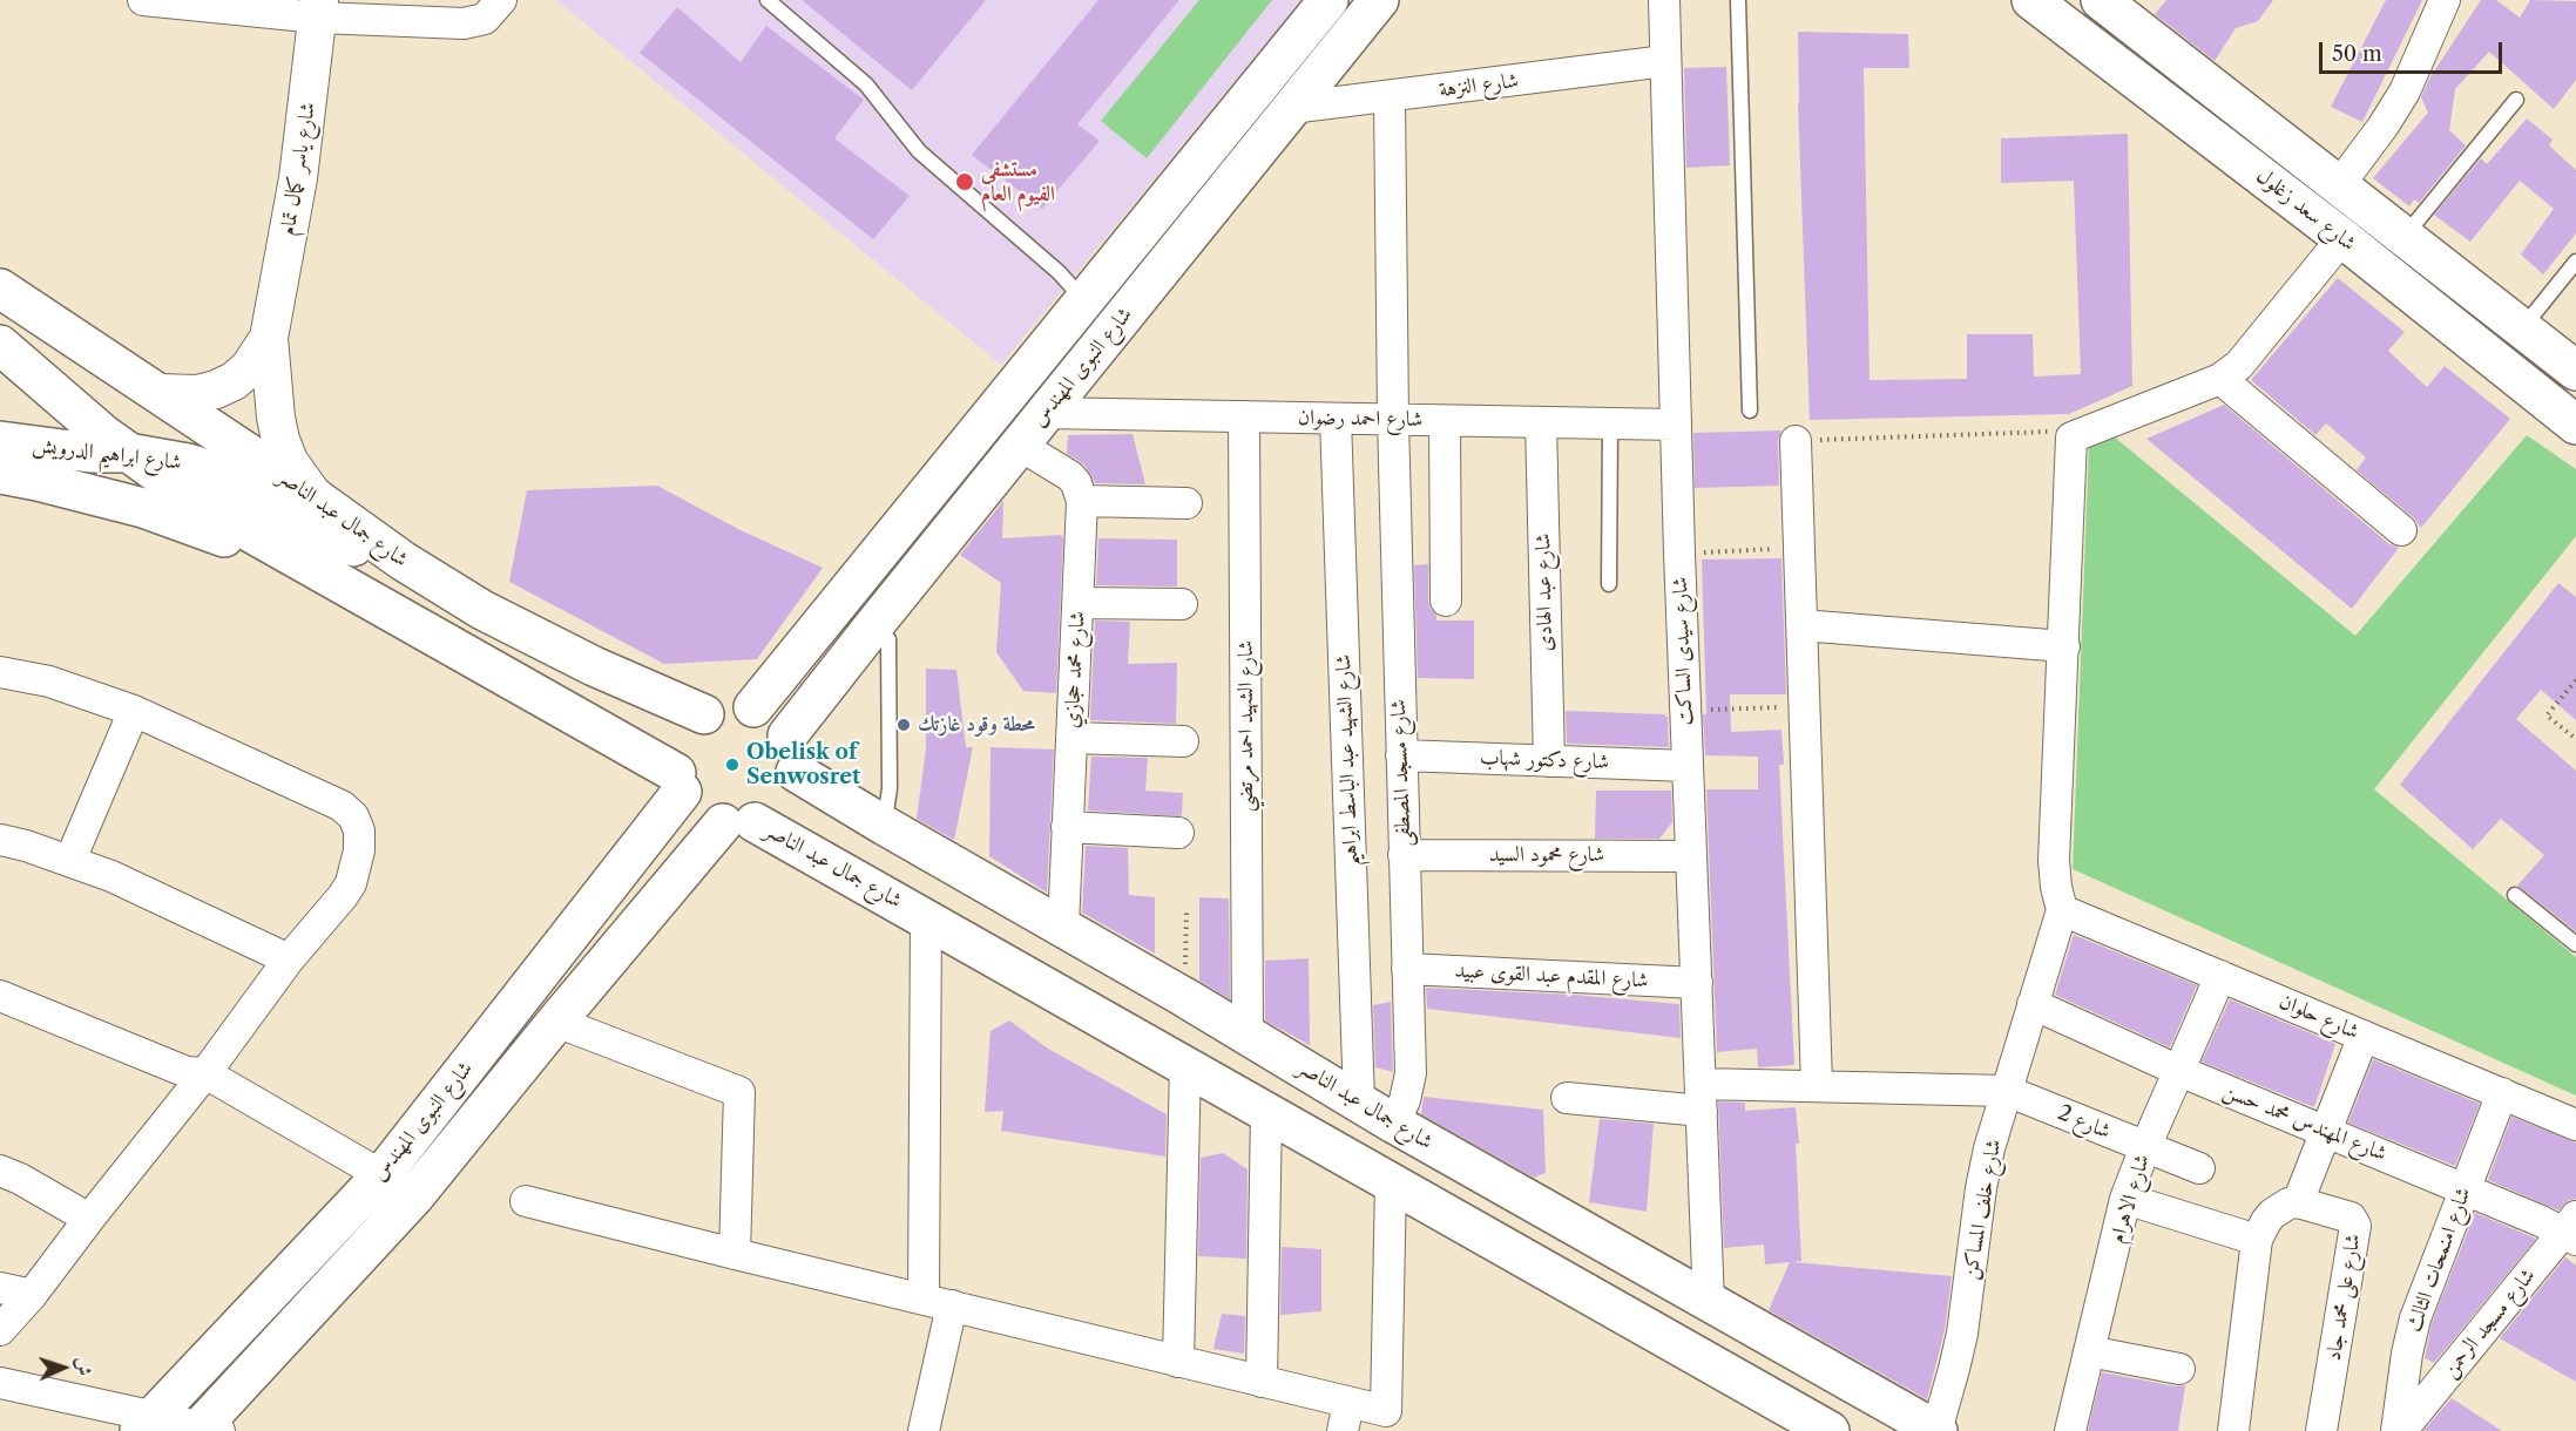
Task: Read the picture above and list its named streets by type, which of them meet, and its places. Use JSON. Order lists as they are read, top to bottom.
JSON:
{
  "streets": {
    "main road": [
      "شارع سعد زغلول",
      "شارع النبوى المهندس",
      "شارع ابراهيم الدرويش",
      "شارع جمال عبد الناصر"
    ],
    "street": [
      "شارع النزهة",
      "شارع ياسر كمال تمام",
      "شارع احمد رضوان",
      "شارع عبد الهادى",
      "شارع سيدى الساكت",
      "شارع محمد حجازي",
      "شارع الشهيد احمد مرتضي",
      "شارع الشهيد عبد الباسط ابراهيم",
      "شارع دكتور شهاب",
      "شارع مسجد المصطفى",
      "شارع محمود السيد",
      "شارع المقدم عبد القوى عبيد",
      "شارع حلوان",
      "شارع 2",
      "شارع المهندس محمد حسن",
      "شارع الاهرام",
      "شارع خلف المساكن",
      "شارع امنمحات الثالث",
      "شارع على محمد جاد",
      "شارع مسجد الرحمن"
    ]
  },
  "crossings": [
    ["شارع النزهة", "شارع النبوى المهندس"],
    ["شارع النزهة", "شارع سيدى الساكت"],
    ["شارع النزهة", "شارع مسجد المصطفى"],
    ["شارع ياسر كمال تمام", "شارع جمال عبد الناصر"],
    ["شارع النبوى المهندس", "شارع احمد رضوان"],
    ["شارع النبوى المهندس", "شارع جمال عبد الناصر"],
    ["شارع احمد رضوان", "شارع عبد الهادى"],
    ["شارع احمد رضوان", "شارع سيدى الساكت"],
    ["شارع احمد رضوان", "شارع الشهيد احمد مرتضي"],
    ["شارع احمد رضوان", "شارع الشهيد عبد الباسط ابراهيم"],
    ["شارع احمد رضوان", "شارع مسجد المصطفى"],
    ["شارع ابراهيم الدرويش", "شارع جمال عبد الناصر"],
    ["شارع جمال عبد الناصر", "شارع سيدى الساكت"],
    ["شارع جمال عبد الناصر", "شارع محمد حجازي"],
    ["شارع جمال عبد الناصر", "شارع الشهيد احمد مرتضي"],
    ["شارع جمال عبد الناصر", "شارع الشهيد عبد الباسط ابراهيم"],
    ["شارع جمال عبد الناصر", "شارع مسجد المصطفى"],
    ["شارع جمال عبد الناصر", "شارع خلف المساكن"],
    ["شارع عبد الهادى", "شارع دكتور شهاب"],
    ["شارع سيدى الساكت", "شارع دكتور شهاب"],
    ["شارع سيدى الساكت", "شارع محمود السيد"],
    ["شارع سيدى الساكت", "شارع المقدم عبد القوى عبيد"],
    ["شارع دكتور شهاب", "شارع مسجد المصطفى"],
    ["شارع مسجد المصطفى", "شارع محمود السيد"],
    ["شارع مسجد المصطفى", "شارع المقدم عبد القوى عبيد"],
    ["شارع حلوان", "شارع الاهرام"],
    ["شارع حلوان", "شارع خلف المساكن"],
    ["شارع حلوان", "شارع امنمحات الثالث"],
    ["شارع 2", "شارع الاهرام"],
    ["شارع 2", "شارع خلف المساكن"],
    ["شارع المهندس محمد حسن", "شارع الاهرام"],
    ["شارع المهندس محمد حسن", "شارع خلف المساكن"],
    ["شارع المهندس محمد حسن", "شارع امنمحات الثالث"],
    ["شارع المهندس محمد حسن", "شارع مسجد الرحمن"],
    ["شارع امنمحات الثالث", "شارع مسجد الرحمن"]
  ],
  "places": ["مستشفى الفيوم العام", "محطة وقود غازتك", "Obelisk of Senwosret"],
  "scale_bar": "50 m",
  "north": "right"
}
